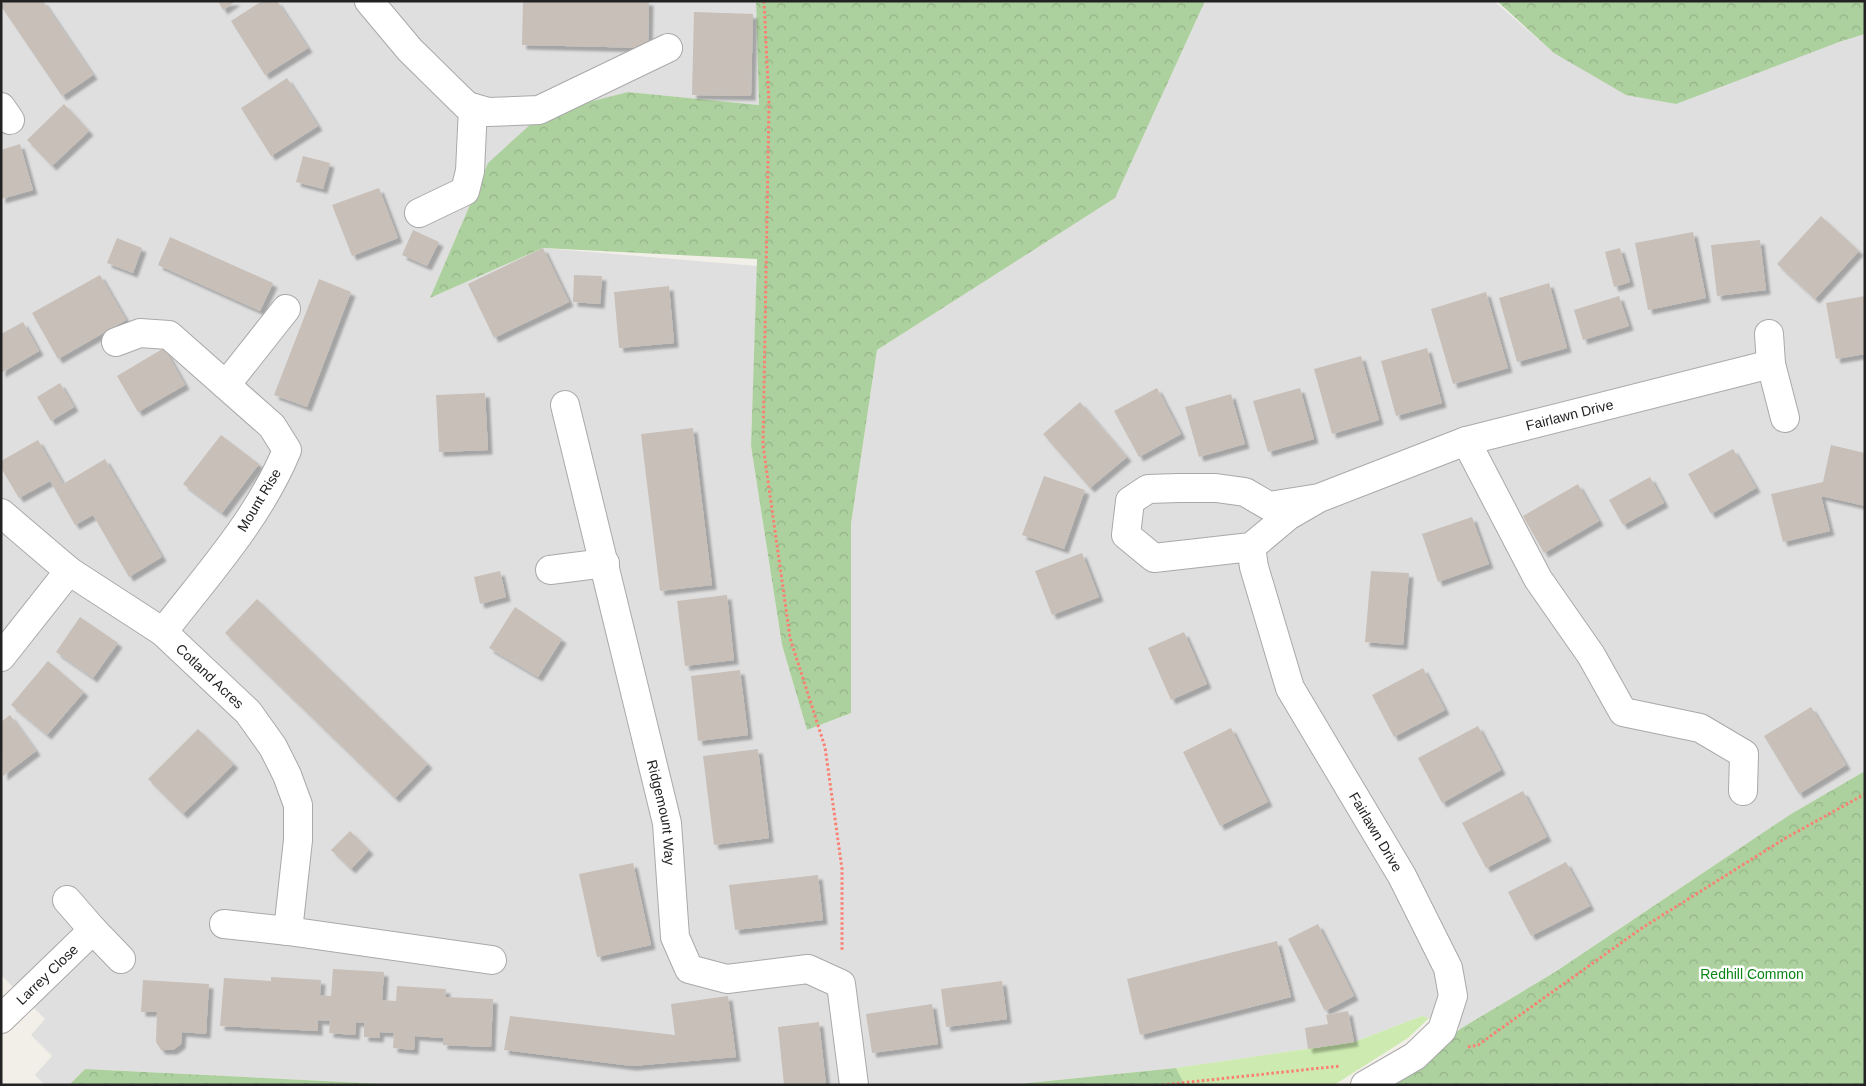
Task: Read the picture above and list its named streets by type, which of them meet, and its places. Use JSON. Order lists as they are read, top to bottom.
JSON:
{
  "streets": {
    "street": [
      "Fairlawn Drive",
      "Mount Rise",
      "Cotland Acres",
      "Ridgemount Way",
      "Larrey Close"
    ]
  },
  "crossings": [
    ["Mount Rise", "Cotland Acres"]
  ],
  "parks": ["Redhill Common"]
}
